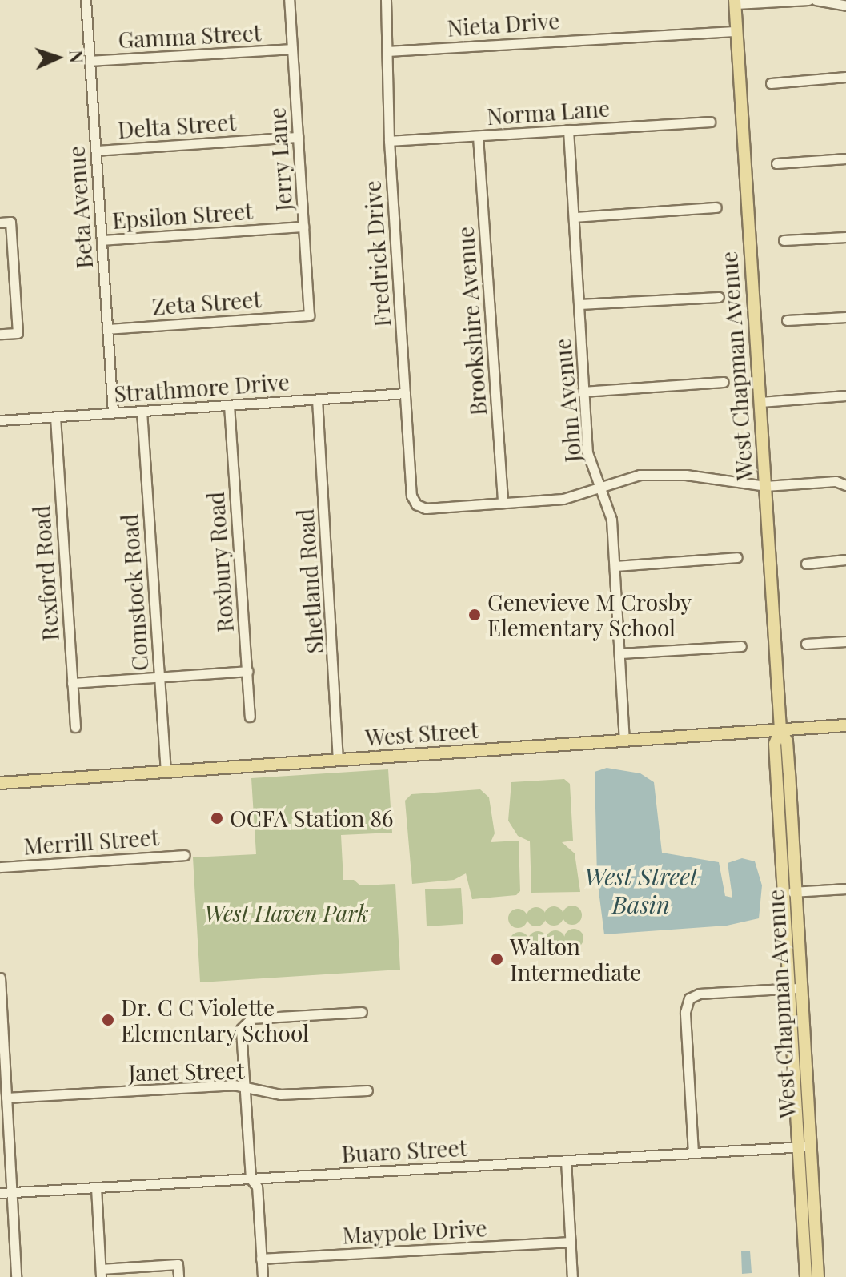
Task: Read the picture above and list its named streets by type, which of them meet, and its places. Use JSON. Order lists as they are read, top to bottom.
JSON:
{
  "streets": {
    "main road": ["West Chapman Avenue", "West Street"],
    "street": [
      "Nieta Drive",
      "Gamma Street",
      "Norma Lane",
      "Delta Street",
      "Jerry Lane",
      "Beta Avenue",
      "Epsilon Street",
      "Fredrick Drive",
      "Zeta Street",
      "Brookshire Avenue",
      "Strathmore Drive",
      "John Avenue",
      "Roxbury Road",
      "Rexford Road",
      "Shetland Road",
      "Comstock Road",
      "Merrill Street",
      "Janet Street",
      "Buaro Street",
      "Maypole Drive"
    ]
  },
  "crossings": [
    ["Nieta Drive", "Fredrick Drive"],
    ["Nieta Drive", "West Chapman Avenue"],
    ["Gamma Street", "Jerry Lane"],
    ["Gamma Street", "Beta Avenue"],
    ["Norma Lane", "Fredrick Drive"],
    ["Norma Lane", "Brookshire Avenue"],
    ["Norma Lane", "John Avenue"],
    ["Delta Street", "Jerry Lane"],
    ["Delta Street", "Beta Avenue"],
    ["Jerry Lane", "Epsilon Street"],
    ["Jerry Lane", "Zeta Street"],
    ["Beta Avenue", "Epsilon Street"],
    ["Beta Avenue", "Zeta Street"],
    ["Beta Avenue", "Strathmore Drive"],
    ["Fredrick Drive", "Brookshire Avenue"],
    ["Fredrick Drive", "Strathmore Drive"],
    ["West Chapman Avenue", "West Street"],
    ["West Chapman Avenue", "Buaro Street"],
    ["Strathmore Drive", "Roxbury Road"],
    ["Strathmore Drive", "Rexford Road"],
    ["Strathmore Drive", "Shetland Road"],
    ["Strathmore Drive", "Comstock Road"],
    ["John Avenue", "West Street"],
    ["Shetland Road", "West Street"],
    ["Comstock Road", "West Street"]
  ],
  "water": ["West Street Basin"],
  "parks": ["West Haven Park"],
  "places": [
    "Genevieve M Crosby Elementary School",
    "OCFA Station 86",
    "Walton Intermediate",
    "Dr. C C Violette Elementary School"
  ],
  "north": "right"
}
